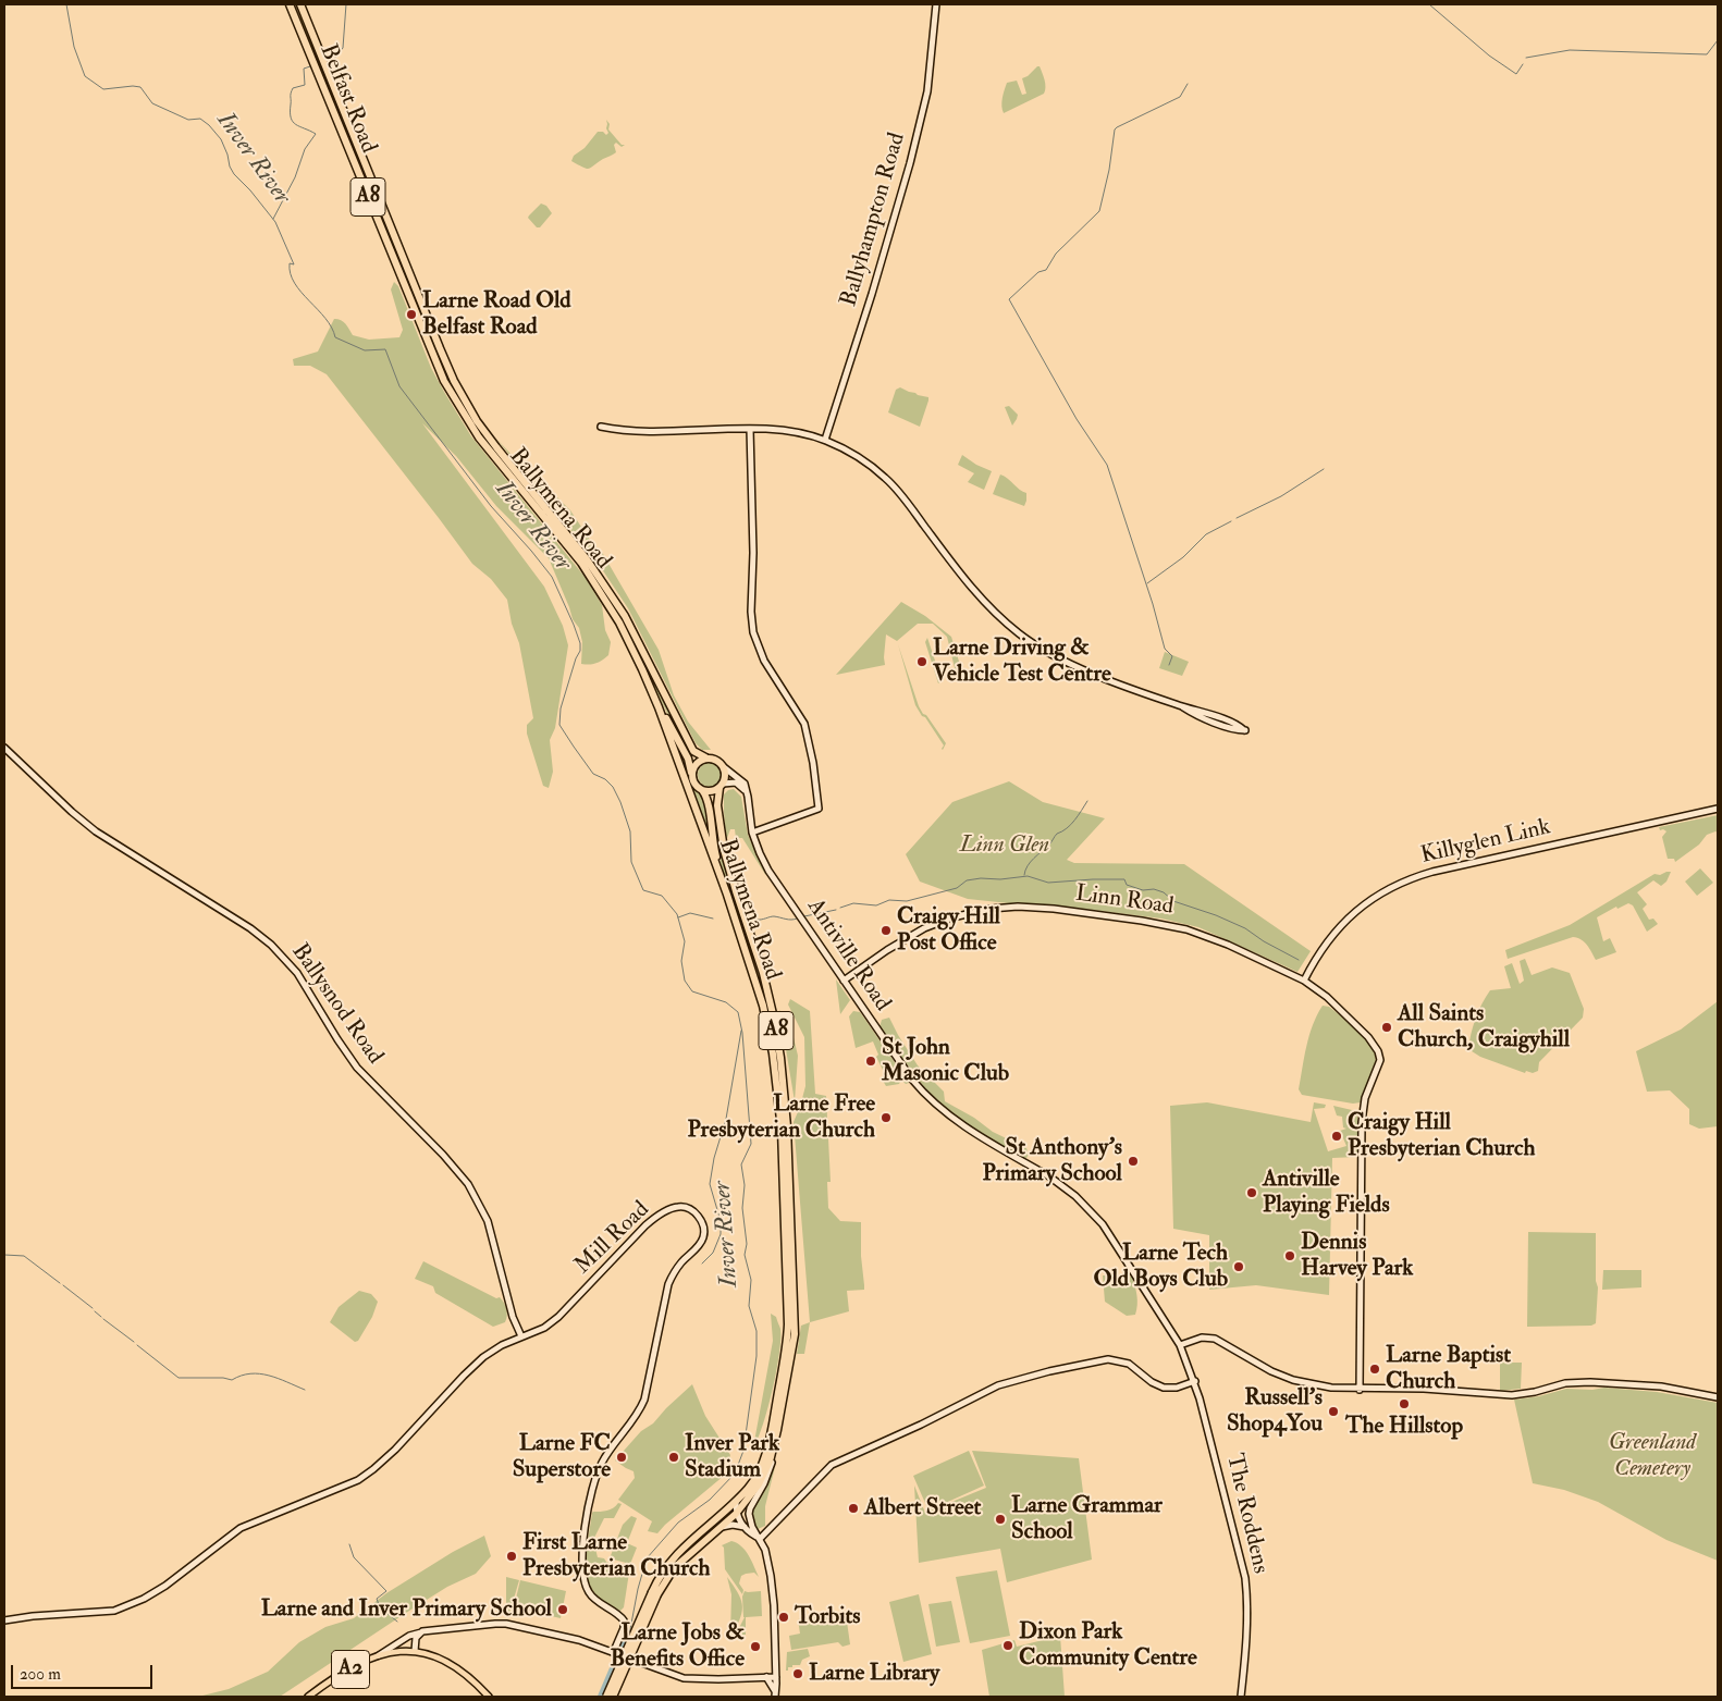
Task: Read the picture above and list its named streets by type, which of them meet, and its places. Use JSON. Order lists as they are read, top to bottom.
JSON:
{
  "streets": {
    "highway": ["Belfast Road", "A8", "Ballymena Road"],
    "main road": ["A2"],
    "street": [
      "Ballyhampton Road",
      "Killyglen Link",
      "Linn Road",
      "Antiville Road",
      "Ballysnod Road",
      "Mill Road",
      "The Roddens"
    ]
  },
  "crossings": [
    ["Belfast Road", "Ballymena Road"],
    ["A8", "Ballymena Road"],
    ["Killyglen Link", "Linn Road"],
    ["Linn Road", "Antiville Road"],
    ["Antiville Road", "The Roddens"],
    ["Ballysnod Road", "Mill Road"]
  ],
  "water": ["Inver River"],
  "parks": ["Linn Glen", "Greenland Cemetery"],
  "places": [
    "Larne Road Old Belfast Road",
    "Larne Driving & Vehicle Test Centre",
    "Craigy Hill Post Office",
    "All Saints Church, Craigyhill",
    "St John Masonic Club",
    "Larne Free Presbyterian Church",
    "Craigy Hill Presbyterian Church",
    "St Anthony's Primary School",
    "Antiville Playing Fields",
    "Dennis Harvey Park",
    "Larne Tech Old Boys Club",
    "Larne Baptist Church",
    "The Hillstop",
    "Russell's Shop4You",
    "Larne FC Superstore",
    "Inver Park Stadium",
    "Albert Street",
    "Larne Grammar School",
    "First Larne Presbyterian Church",
    "Larne and Inver Primary School",
    "Torbits",
    "Dixon Park Community Centre",
    "Larne Jobs & Benefits Office",
    "Larne Library"
  ],
  "scale_bar": "200 m"
}
